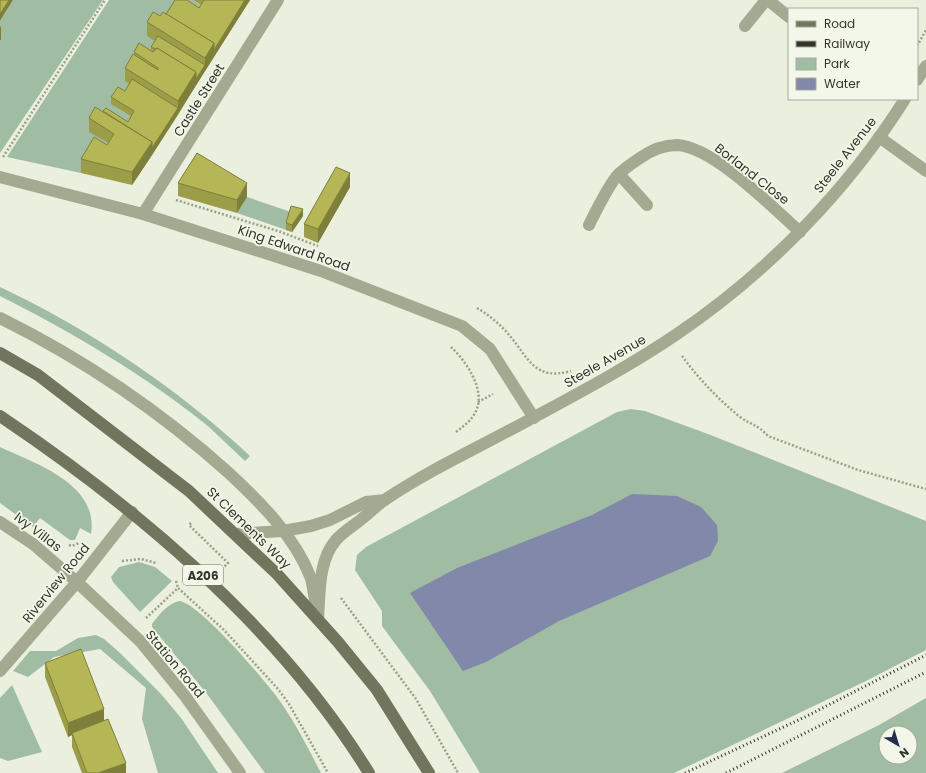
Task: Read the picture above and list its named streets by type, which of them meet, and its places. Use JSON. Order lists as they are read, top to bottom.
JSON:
{
  "streets": {
    "main road": ["St Clements Way", "A206"],
    "street": [
      "Castle Street",
      "Steele Avenue",
      "Borland Close",
      "King Edward Road",
      "Ivy Villas",
      "Riverview Road",
      "Station Road"
    ]
  },
  "crossings": [
    ["Castle Street", "King Edward Road"],
    ["Steele Avenue", "Borland Close"],
    ["Steele Avenue", "King Edward Road"],
    ["Steele Avenue", "St Clements Way"],
    ["Ivy Villas", "Riverview Road"],
    ["Ivy Villas", "Station Road"],
    ["A206", "Riverview Road"],
    ["Riverview Road", "Station Road"]
  ],
  "legend": [
    "Road",
    "Railway",
    "Park",
    "Water"
  ],
  "north": "bottom right"
}
